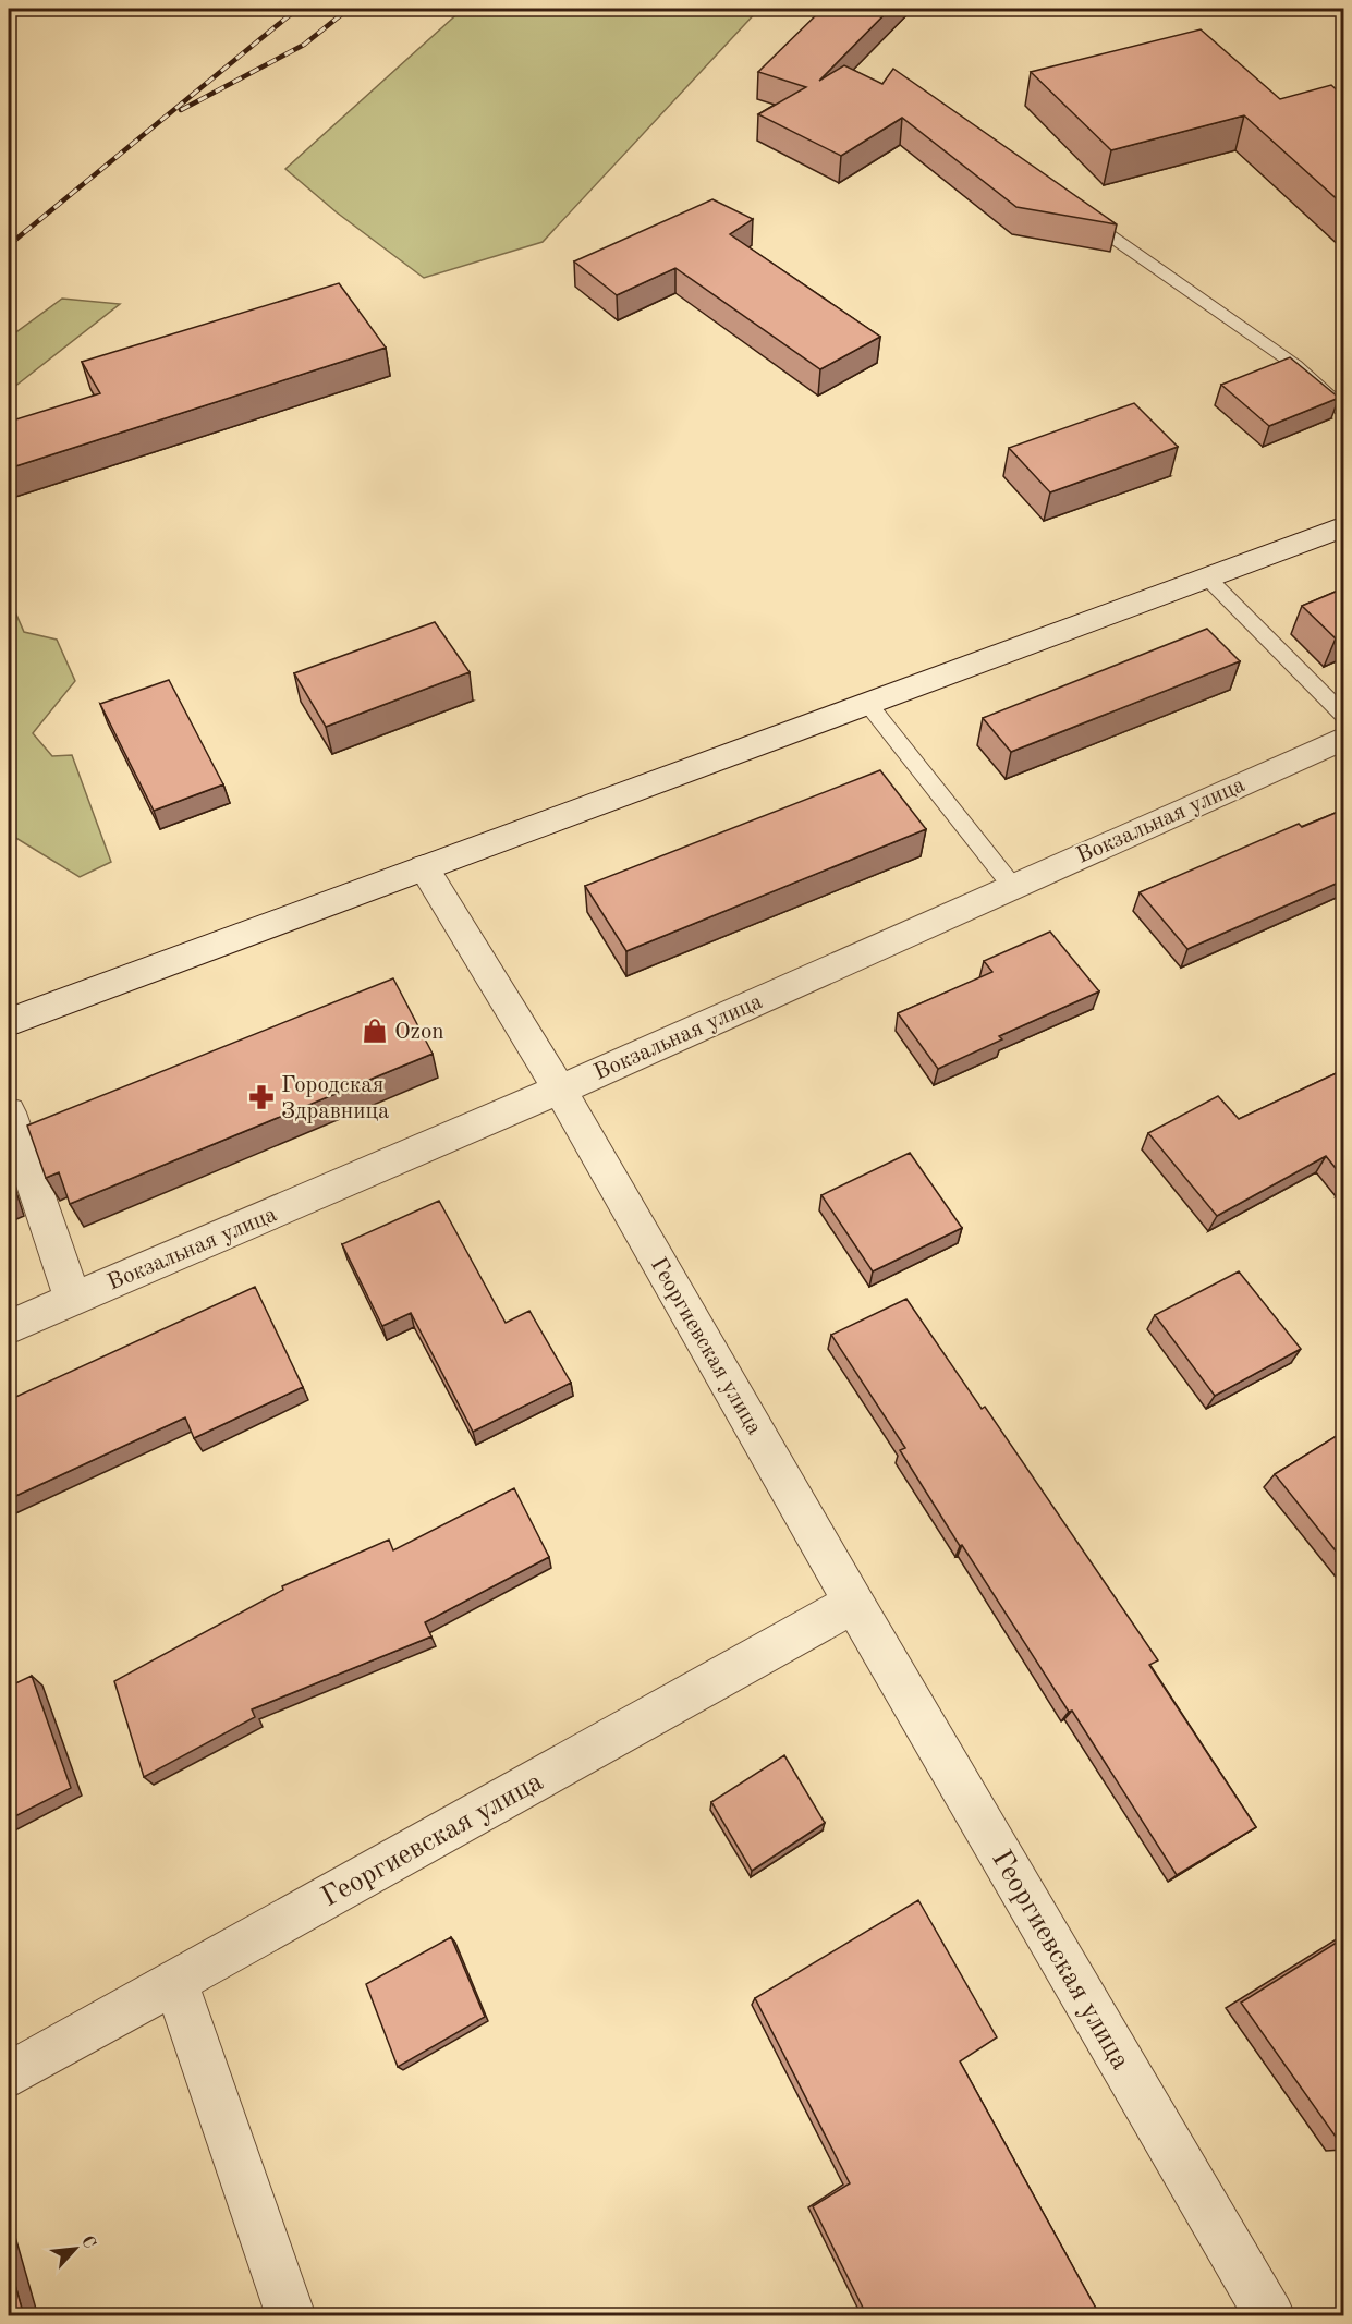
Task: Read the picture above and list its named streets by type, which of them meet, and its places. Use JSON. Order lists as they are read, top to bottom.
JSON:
{
  "streets": {
    "street": ["Вокзальная улица", "Георгиевская улица"]
  },
  "crossings": [
    ["Вокзальная улица", "Георгиевская улица"]
  ],
  "places": {
    "shop": ["Ozon"],
    "pharmacy": ["Городская Здравница"]
  },
  "north": "top right"
}
